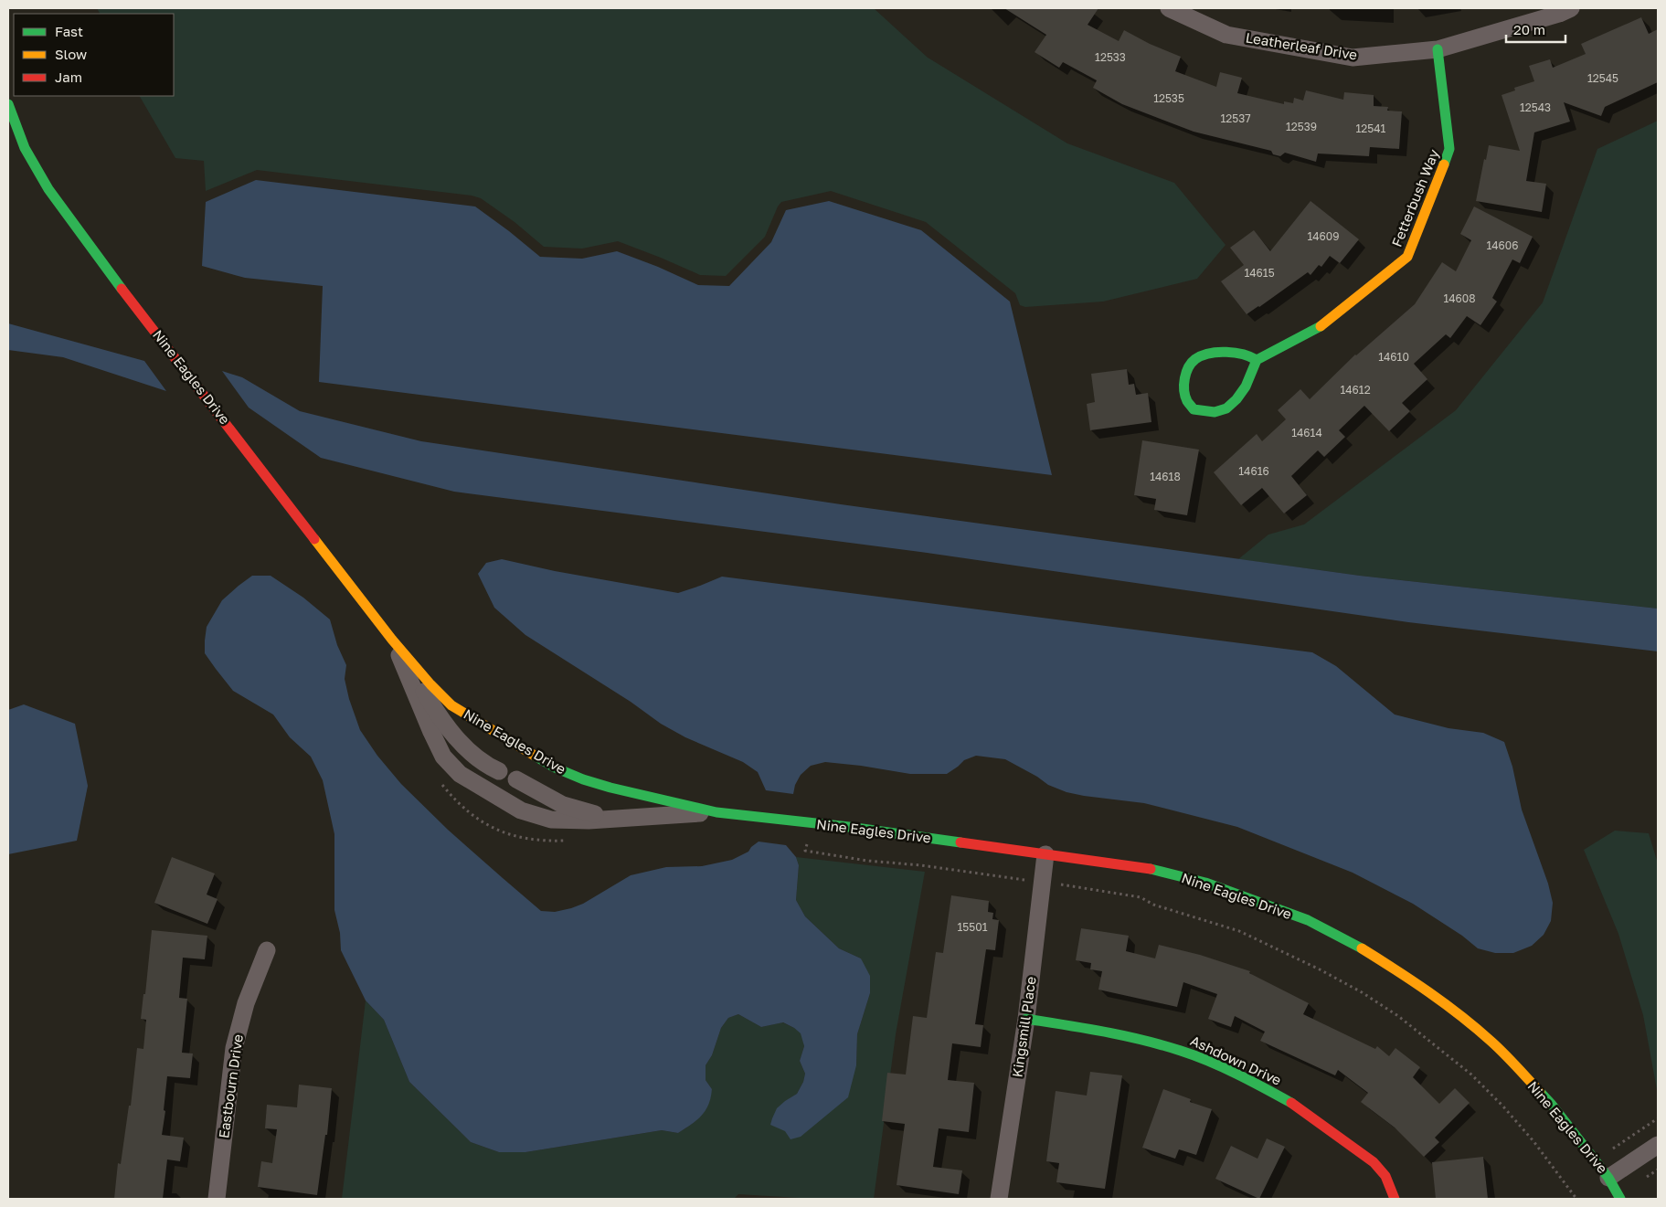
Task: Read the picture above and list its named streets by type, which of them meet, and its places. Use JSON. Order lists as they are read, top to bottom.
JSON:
{
  "streets": {
    "street": [
      "Leatherleaf Drive",
      "Fetterbush Way",
      "Nine Eagles Drive",
      "Kingsmill Place",
      "Ashdown Drive",
      "Eastbourn Drive"
    ]
  },
  "crossings": [
    ["Leatherleaf Drive", "Fetterbush Way"],
    ["Nine Eagles Drive", "Kingsmill Place"],
    ["Kingsmill Place", "Ashdown Drive"]
  ],
  "house_numbers": [
    "12533",
    "12545",
    "12535",
    "12543",
    "12537",
    "12539",
    "12541",
    "14609",
    "14606",
    "14615",
    "14608",
    "14610",
    "14612",
    "14614",
    "14616",
    "14618",
    "15501"
  ],
  "legend": ["Fast", "Slow", "Jam"],
  "scale_bar": "20 m"
}
